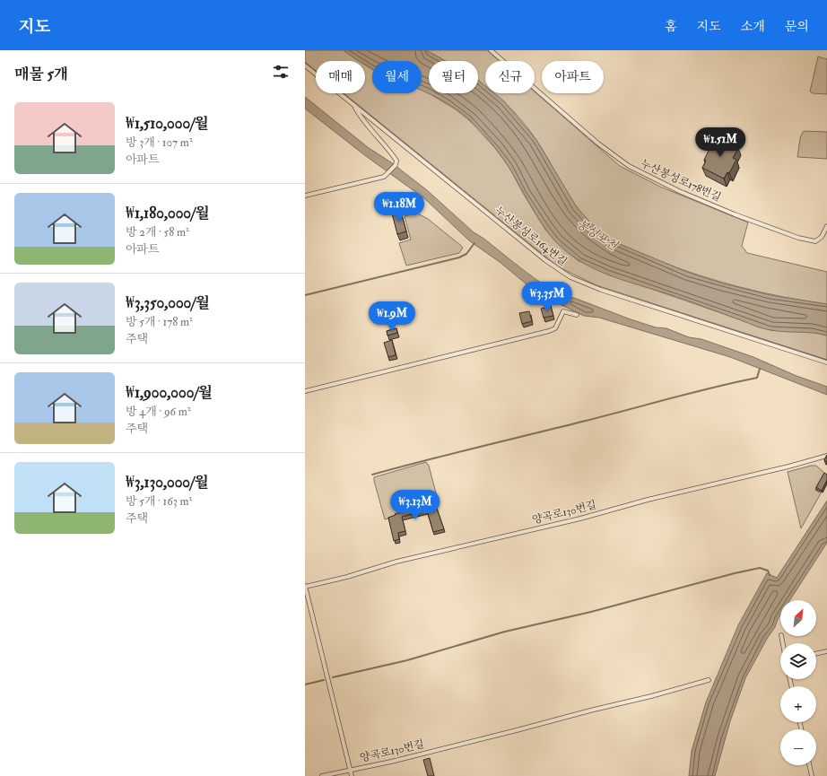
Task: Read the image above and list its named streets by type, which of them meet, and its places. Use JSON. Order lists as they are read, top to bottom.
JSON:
{
  "streets": {
    "lane": ["누산봉성로178번길", "누산봉성로164번길", "양곡로130번길"]
  },
  "water": ["봉성포천"],
  "north": "top right",
  "page": {
    "header": "지도",
    "nav": [
      "홈",
      "지도",
      "소개",
      "문의"
    ],
    "heading": "매물 5개",
    "chip": [
      "매매",
      "월세",
      "필터",
      "신규",
      "아파트"
    ],
    "list": [
      {
        "name": "₩1,510,000/월",
        "note": "방 3개 · 107 m² · 아파트"
      },
      {
        "name": "₩1,180,000/월",
        "note": "방 2개 · 58 m² · 아파트"
      },
      {
        "name": "₩3,350,000/월",
        "note": "방 5개 · 178 m² · 주택"
      },
      {
        "name": "₩1,900,000/월",
        "note": "방 4개 · 96 m² · 주택"
      },
      {
        "name": "₩3,130,000/월",
        "note": "방 5개 · 163 m² · 주택"
      }
    ],
    "price": [
      "₩1.51M",
      "₩1.18M",
      "₩3.35M",
      "₩1.9M",
      "₩3.13M"
    ],
    "map_buttons": ["+", "−"]
  }
}
